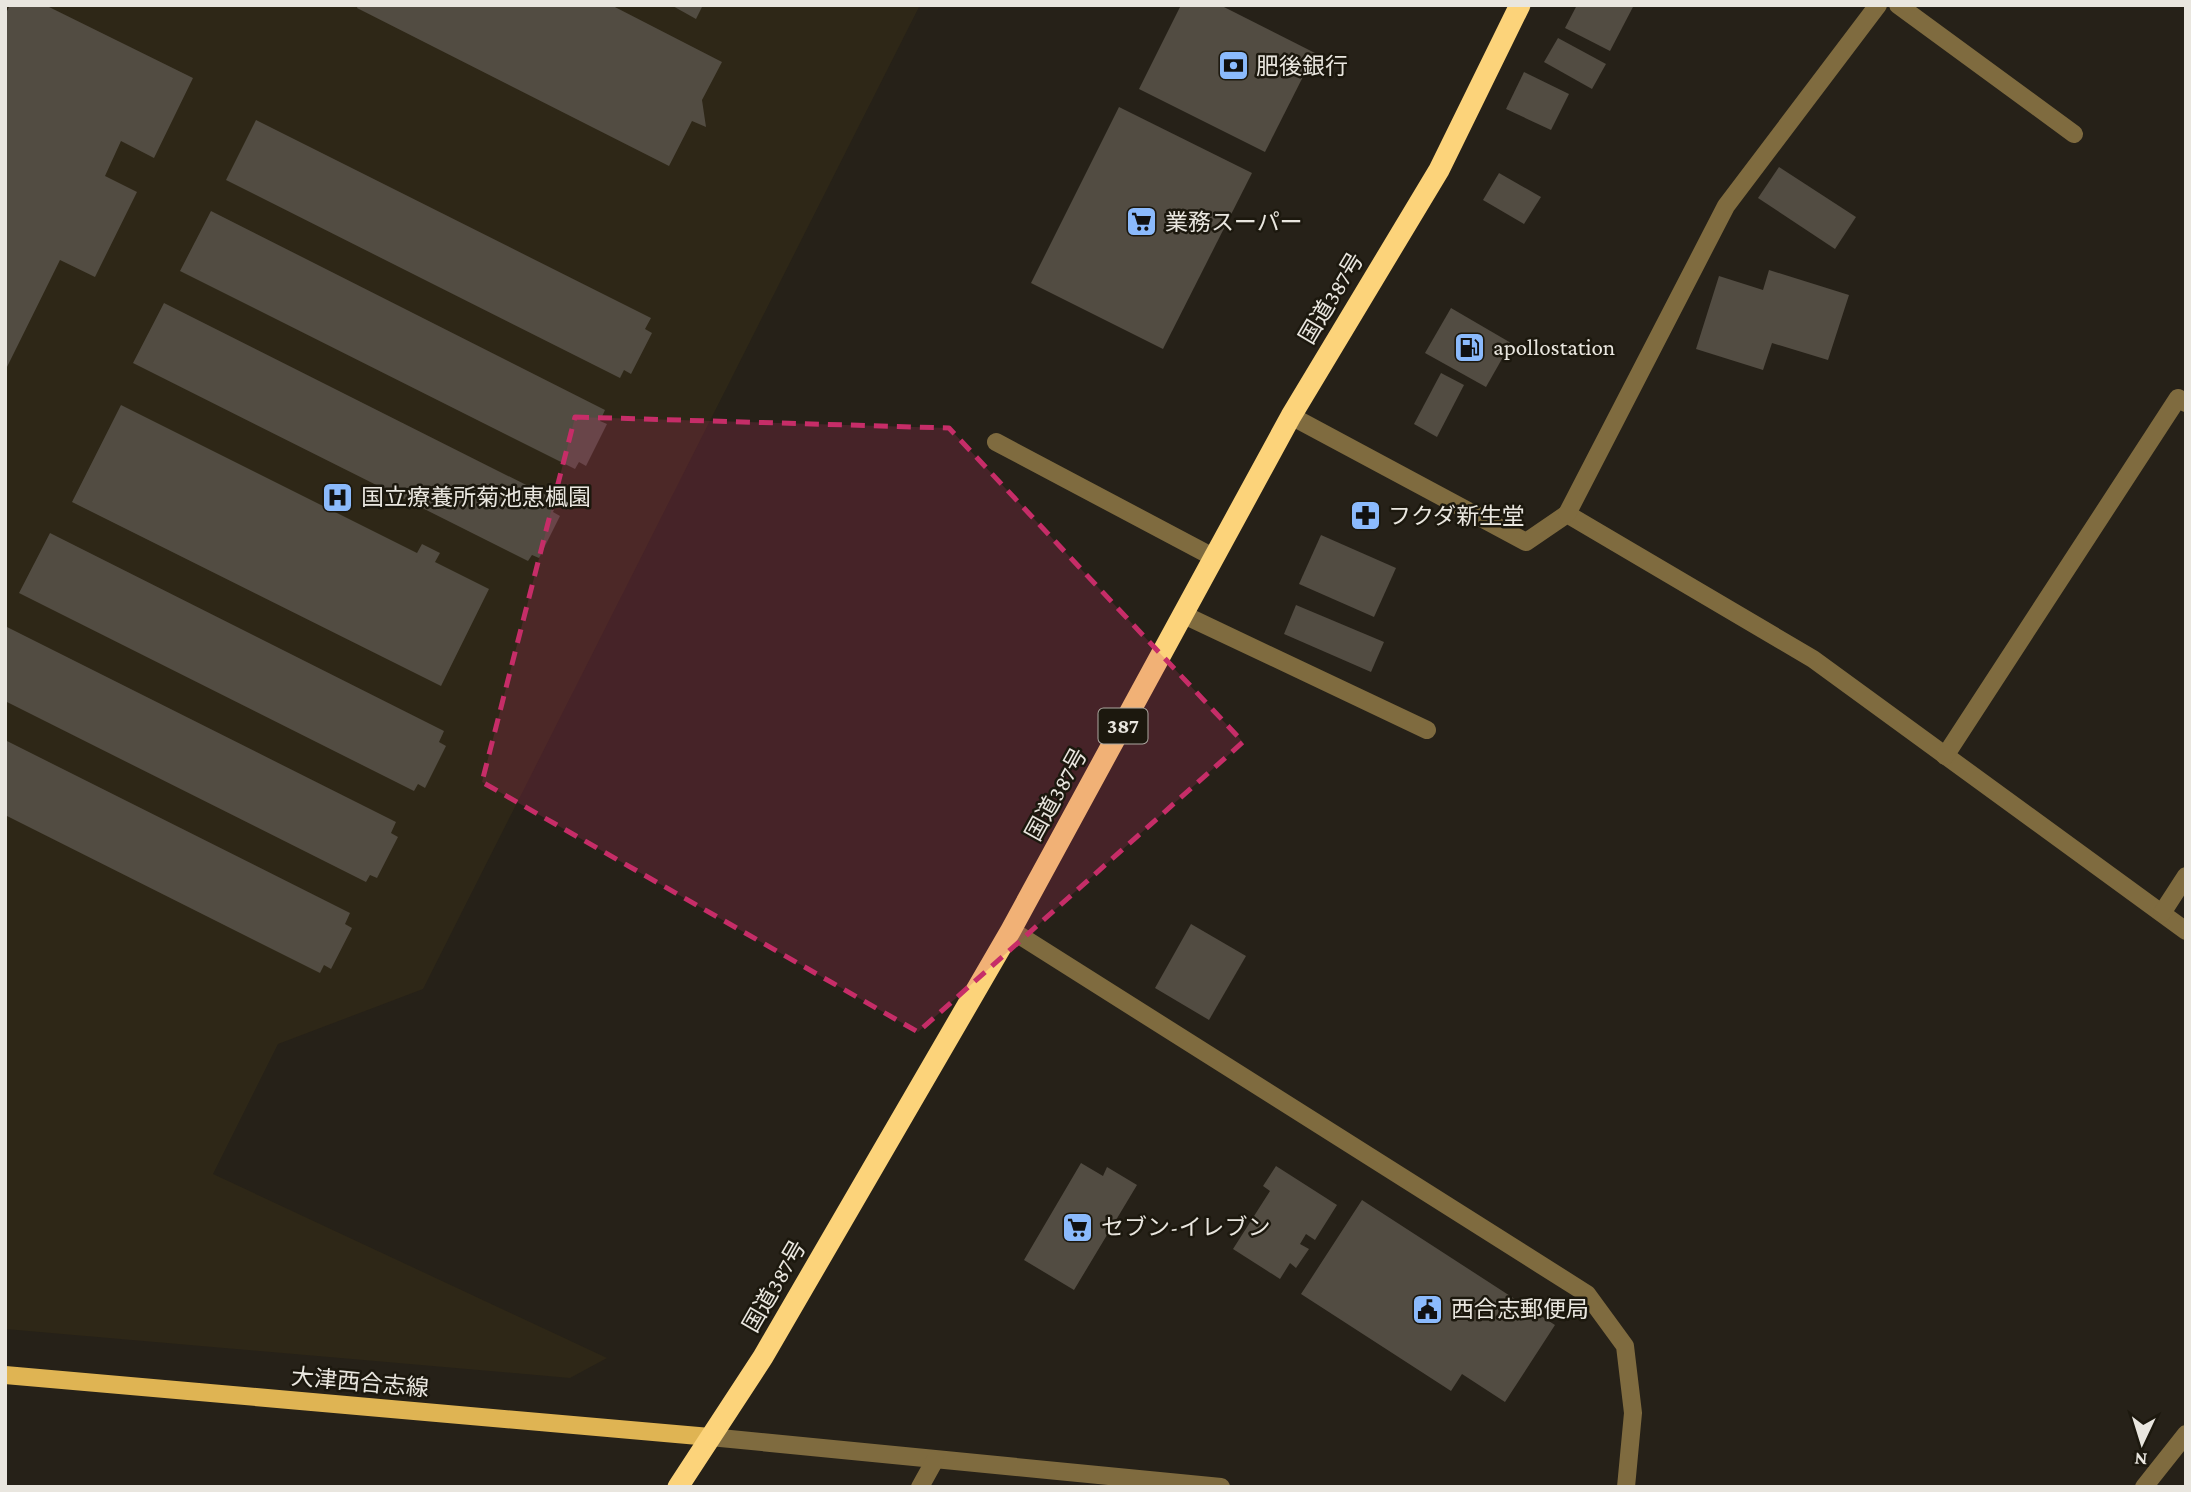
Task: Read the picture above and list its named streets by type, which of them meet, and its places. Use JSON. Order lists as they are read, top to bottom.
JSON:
{
  "streets": {
    "highway": ["国道387号", "387"],
    "main road": ["大津西合志線"]
  },
  "crossings": [
    ["国道387号", "大津西合志線"]
  ],
  "places": {
    "bank": ["肥後銀行"],
    "supermarket": ["業務スーパー", "セブン-イレブン"],
    "fuel station": ["apollostation"],
    "hospital": ["国立療養所菊池恵楓園"],
    "pharmacy": ["フクダ新生堂"],
    "public building": ["西合志郵便局"]
  },
  "north": "bottom"
}
